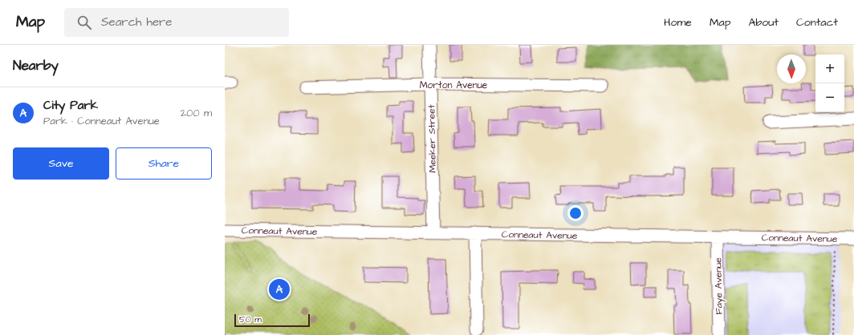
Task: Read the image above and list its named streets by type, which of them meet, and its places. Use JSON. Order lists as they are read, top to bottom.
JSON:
{
  "streets": {
    "street": [
      "Morton Avenue",
      "Meeker Street",
      "Conneaut Avenue",
      "Faye Avenue"
    ]
  },
  "crossings": [
    ["Morton Avenue", "Meeker Street"],
    ["Meeker Street", "Conneaut Avenue"],
    ["Conneaut Avenue", "Faye Avenue"]
  ],
  "scale_bar": "50 m",
  "north": "bottom",
  "page": {
    "header": "Map",
    "search": "Search here",
    "nav": [
      "Home",
      "Map",
      "About",
      "Contact"
    ],
    "heading": "Nearby",
    "map_buttons": ["+", "−"],
    "list": [
      {
        "mark": "A",
        "name": "City Park",
        "note": "Park · Conneaut Avenue",
        "value": "200 m"
      }
    ],
    "buttons": ["Save", "Share"],
    "pins": "A",
    "scale": "50 m"
  }
}
